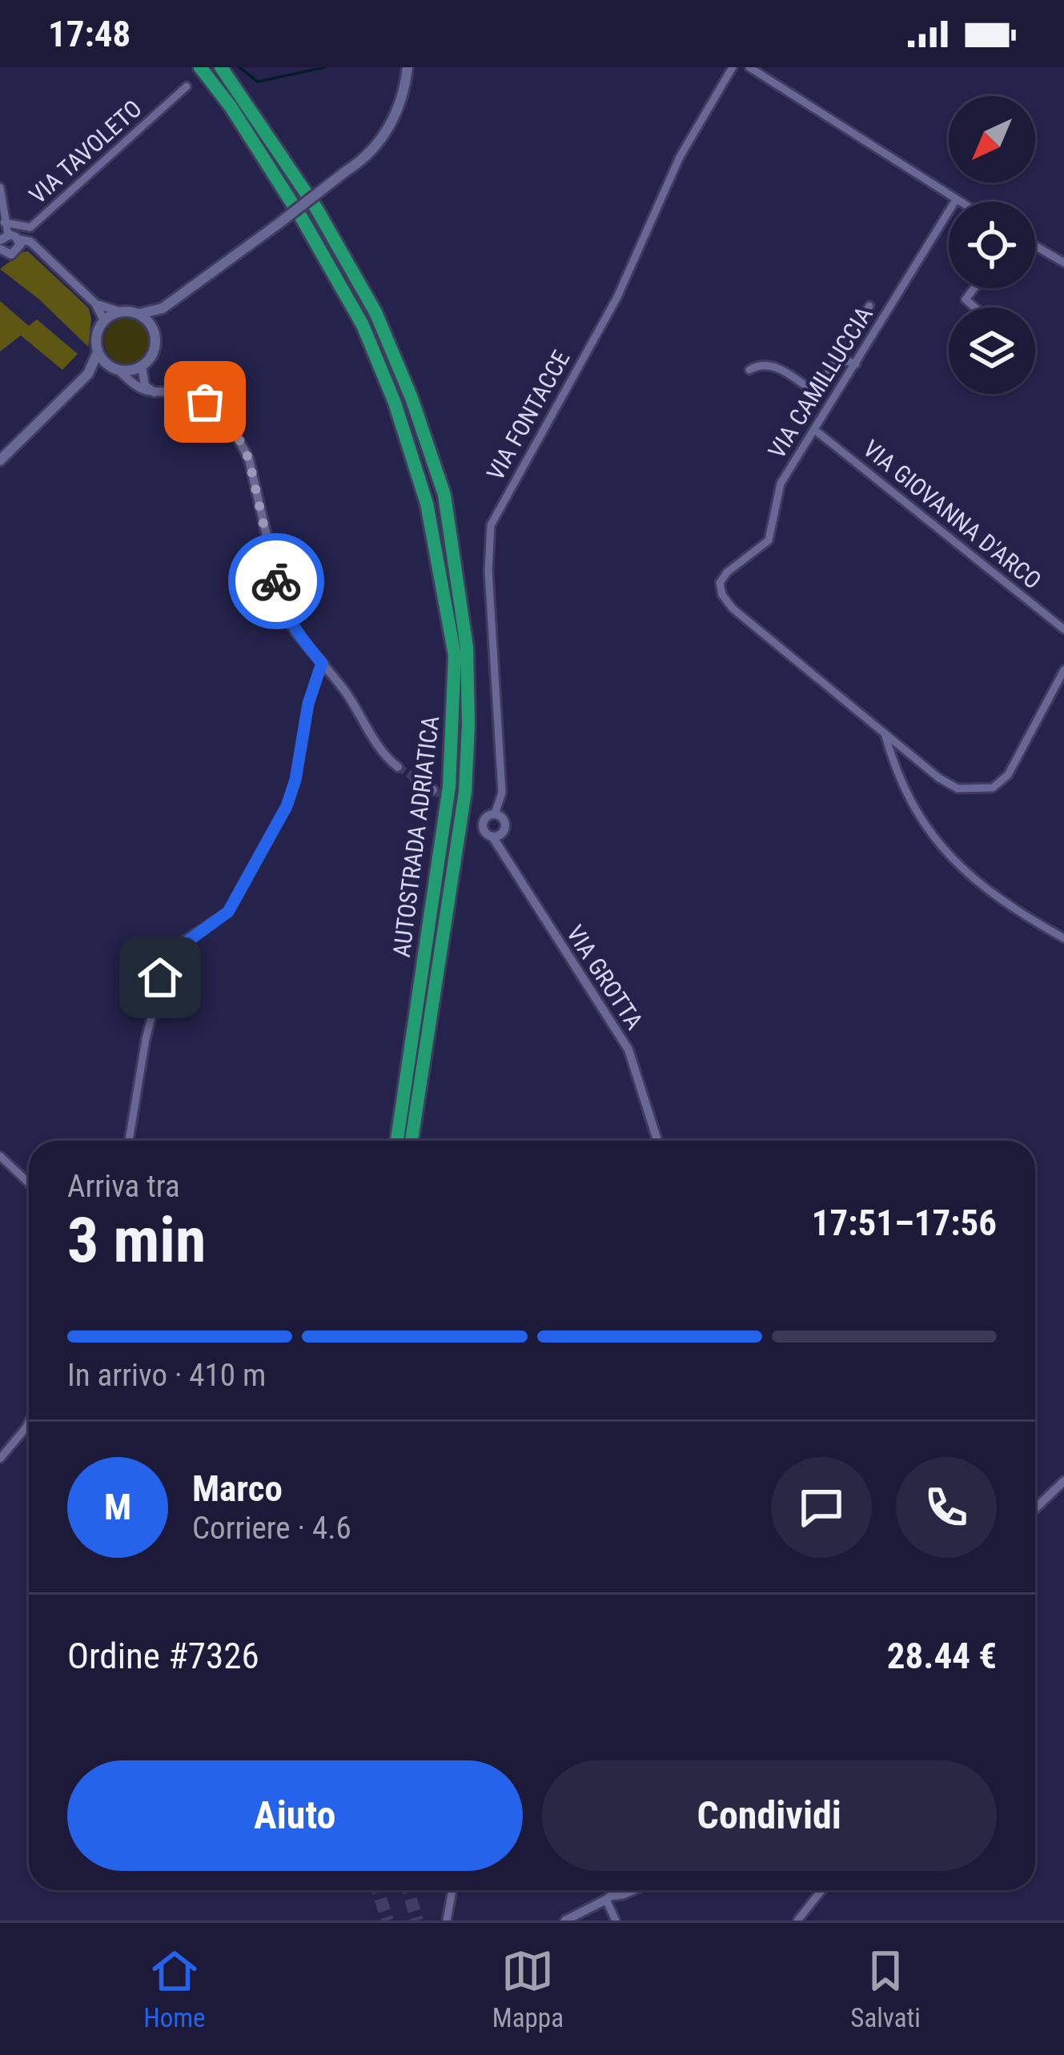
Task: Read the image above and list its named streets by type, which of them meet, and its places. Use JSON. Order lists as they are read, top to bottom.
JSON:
{
  "streets": {
    "highway": ["AUTOSTRADA ADRIATICA"],
    "street": [
      "VIA TAVOLETO",
      "VIA CAMILLUCCIA",
      "VIA FONTACCE",
      "VIA GIOVANNA D'ARCO",
      "VIA GROTTA"
    ]
  },
  "crossings": [
    ["VIA CAMILLUCCIA", "VIA GIOVANNA D'ARCO"],
    ["VIA FONTACCE", "VIA GROTTA"]
  ],
  "north": "bottom left",
  "page": {
    "status": "17:48",
    "heading": ["3 min", "Arriva tra", "17:51–17:56"],
    "panel": [
      "Marco",
      "Corriere · 4.6",
      "Ordine #7326",
      "28.44 €"
    ],
    "bar": "In arrivo · 410 m",
    "round": "M",
    "buttons": ["Aiuto", "Condividi"],
    "tabs": ["Home", "Mappa", "Salvati"]
  }
}
